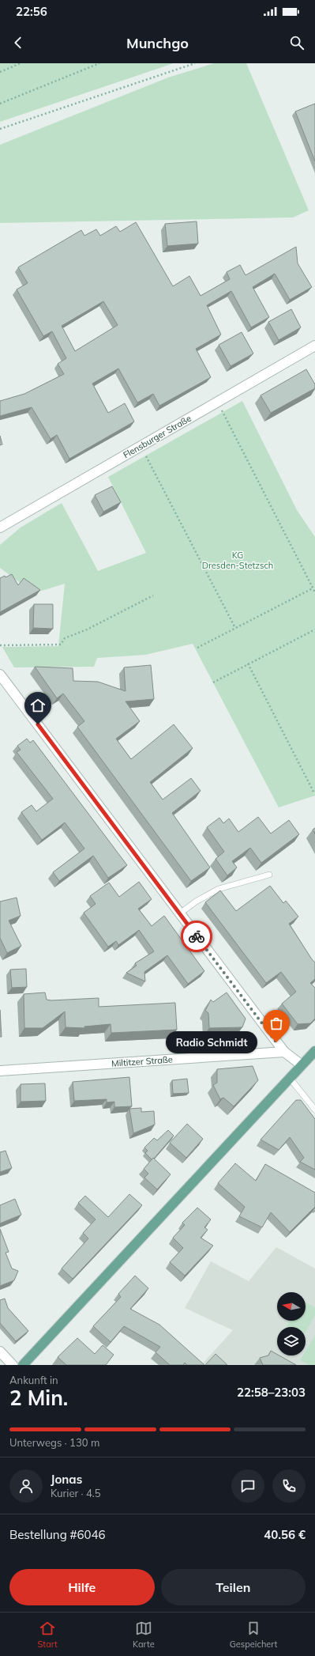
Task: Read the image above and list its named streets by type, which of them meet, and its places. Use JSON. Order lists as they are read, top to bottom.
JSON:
{
  "streets": {
    "street": ["Flensburger Straße", "Miltitzer Straße"]
  },
  "parks": ["KG Dresden-Stetzsch"],
  "places": ["Radio Schmidt"],
  "north": "left",
  "page": {
    "status": "22:56",
    "header": "Munchgo",
    "bubble": "Radio Schmidt",
    "heading": ["2 Min.", "Ankunft in", "22:58–23:03"],
    "panel": [
      "Jonas",
      "Kurier · 4.5",
      "Bestellung #6046",
      "40.56 €"
    ],
    "bar": "Unterwegs · 130 m",
    "buttons": ["Hilfe", "Teilen"],
    "tabs": ["Start", "Karte", "Gespeichert"]
  }
}
